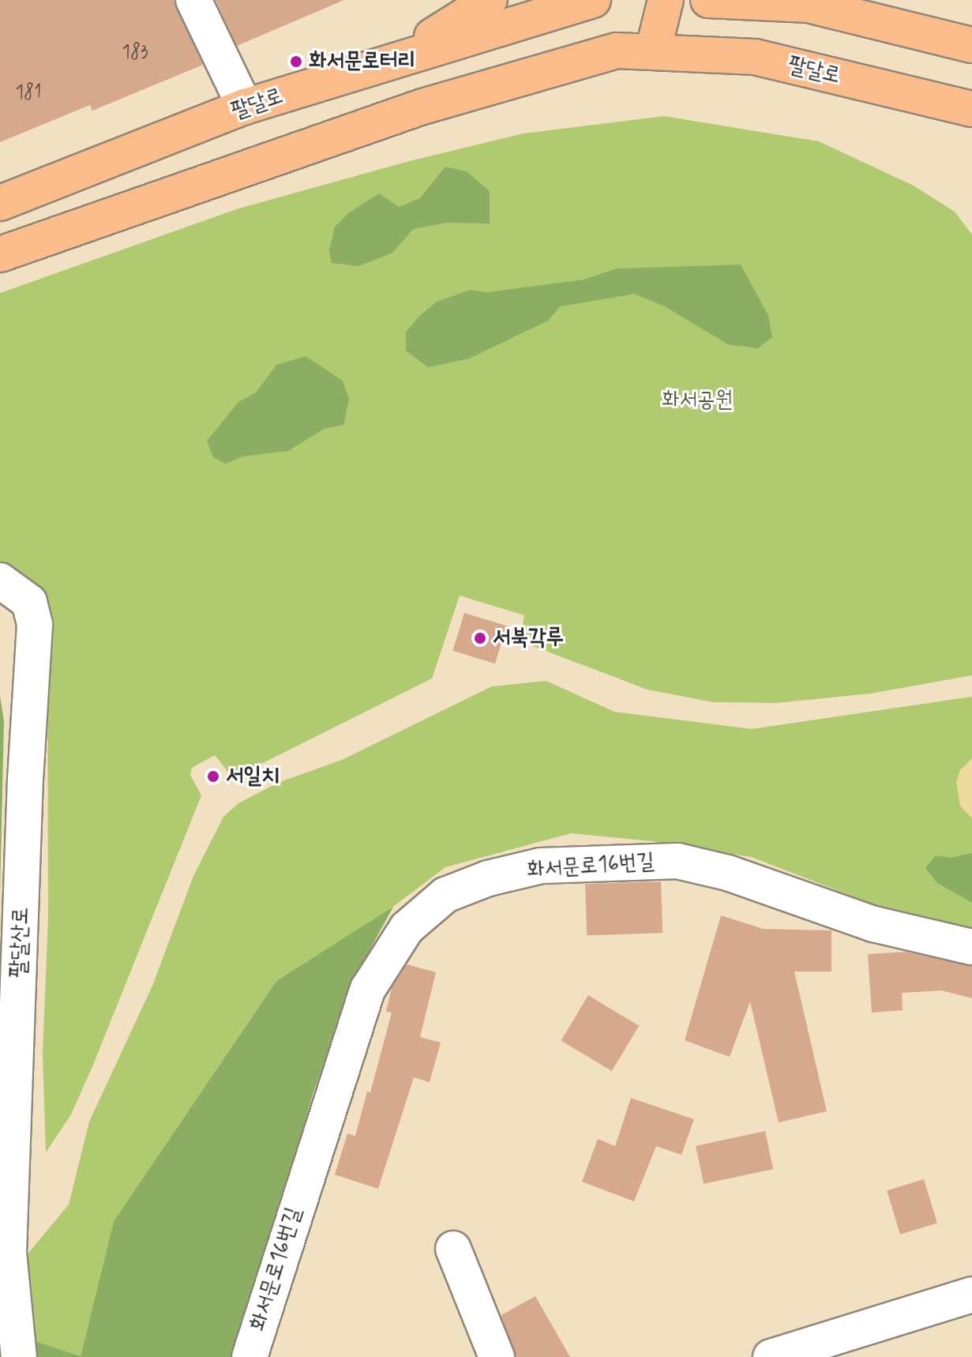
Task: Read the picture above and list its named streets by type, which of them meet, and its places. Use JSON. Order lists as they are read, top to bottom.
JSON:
{
  "streets": {
    "main road": ["팔달로"],
    "street": ["화서문로16번길", "팔달산로"]
  },
  "parks": ["화서공원"],
  "places": ["화서문로터리", "서북각루", "서일치"],
  "house_numbers": ["183", "181"]
}
